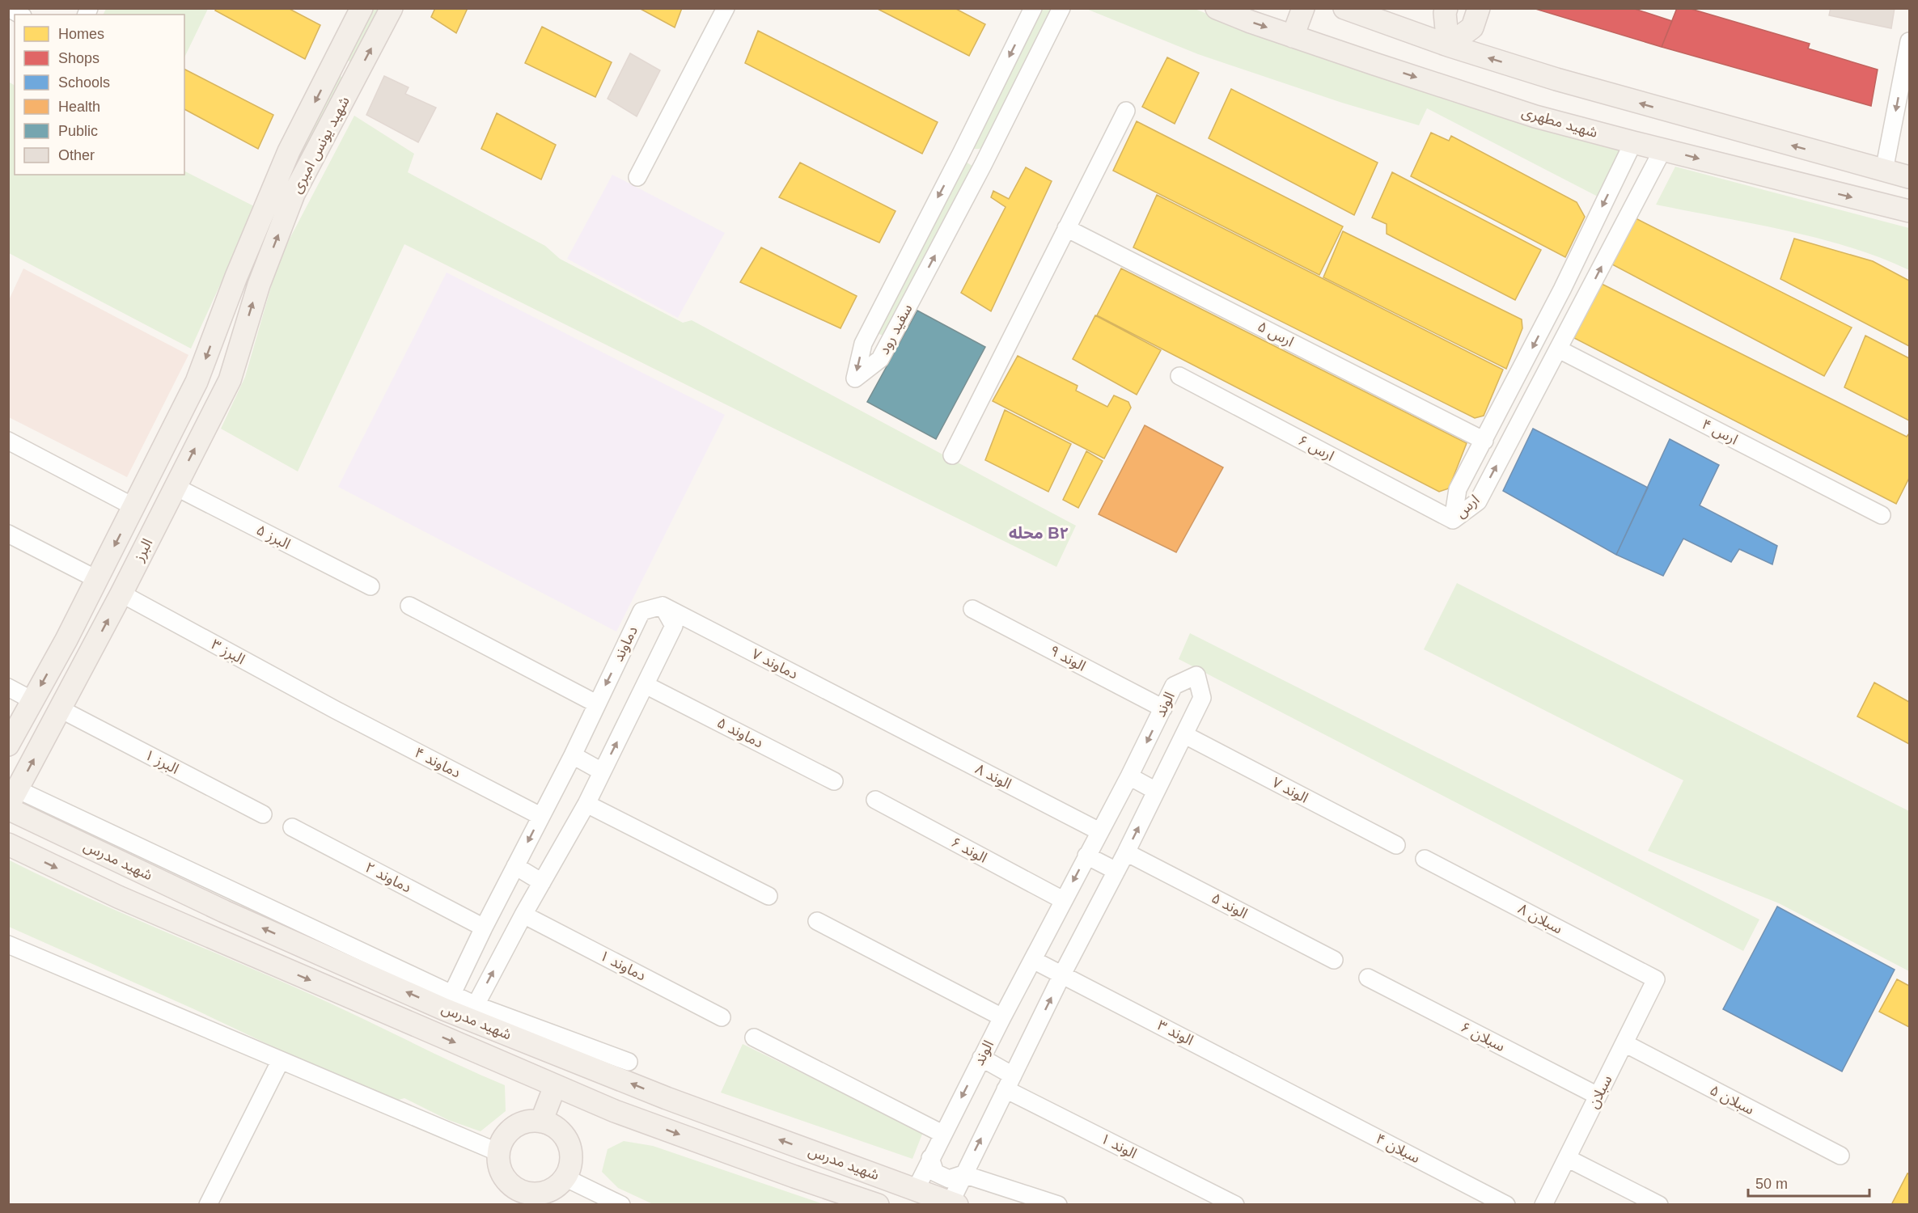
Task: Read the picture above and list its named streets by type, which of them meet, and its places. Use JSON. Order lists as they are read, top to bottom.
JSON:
{
  "streets": {
    "main road": [
      "شهید مطهری",
      "شهید یونس امیری",
      "البرز",
      "شهید مدرس"
    ],
    "street": [
      "سفید رود",
      "ارس ۵",
      "ارس ۴",
      "ارس ۶",
      "ارس",
      "البرز ۵",
      "دماوند",
      "البرز ۳",
      "الوند ۹",
      "دماوند ۷",
      "الوند",
      "دماوند ۵",
      "البرز ۱",
      "دماوند ۴",
      "الوند ۸",
      "الوند ۷",
      "الوند ۶",
      "دماوند ۲",
      "الوند ۵",
      "سبلان ۸",
      "دماوند ۱",
      "الوند ۳",
      "سبلان ۶",
      "سبلان",
      "سبلان ۵",
      "الوند ۱",
      "سبلان ۴"
    ]
  },
  "crossings": [
    ["شهید مطهری", "ارس"],
    ["شهید یونس امیری", "البرز"],
    ["ارس ۵", "ارس"],
    ["ارس ۴", "ارس"],
    ["ارس ۶", "ارس"],
    ["البرز ۵", "البرز"],
    ["البرز", "البرز ۳"],
    ["البرز", "البرز ۱"],
    ["البرز", "شهید مدرس"],
    ["دماوند", "دماوند ۷"],
    ["دماوند", "دماوند ۴"],
    ["دماوند", "شهید مدرس"],
    ["دماوند", "دماوند ۲"],
    ["البرز ۳", "دماوند ۴"],
    ["الوند ۹", "الوند"],
    ["دماوند ۷", "الوند ۸"],
    ["الوند", "الوند ۸"],
    ["الوند", "الوند ۷"],
    ["الوند", "الوند ۶"],
    ["الوند", "شهید مدرس"],
    ["الوند", "الوند ۵"],
    ["الوند", "الوند ۳"],
    ["الوند", "الوند ۱"],
    ["سبلان ۸", "سبلان"],
    ["الوند ۳", "سبلان ۴"],
    ["سبلان ۶", "سبلان"],
    ["سبلان", "سبلان ۵"]
  ],
  "districts": ["محله B۲"],
  "legend": [
    "Homes",
    "Shops",
    "Schools",
    "Health",
    "Public",
    "Other"
  ],
  "scale_bar": "50 m"
}
